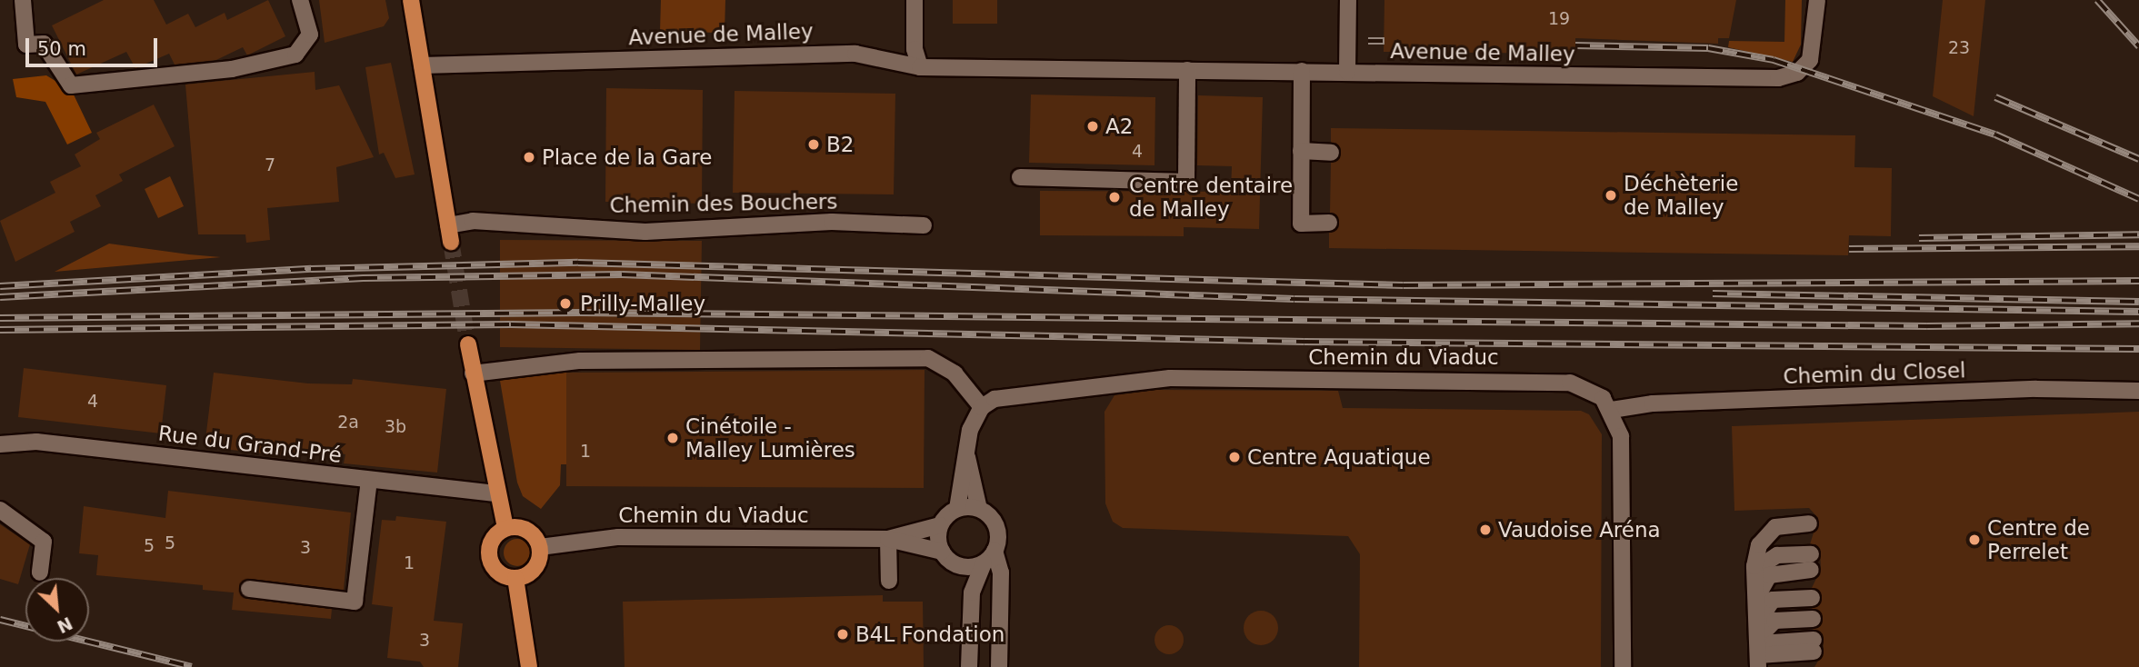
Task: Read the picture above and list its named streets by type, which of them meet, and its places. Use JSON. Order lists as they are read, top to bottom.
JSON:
{
  "streets": {
    "street": [
      "Avenue de Malley",
      "Chemin des Bouchers",
      "Chemin du Viaduc",
      "Chemin du Closel",
      "Rue du Grand-Pré"
    ]
  },
  "crossings": [
    ["Chemin du Viaduc", "Chemin du Closel"]
  ],
  "places": [
    "A2",
    "B2",
    "Place de la Gare",
    "Déchèterie de Malley",
    "Centre dentaire de Malley",
    "Prilly-Malley",
    "Cinétoile - Malley Lumières",
    "Centre Aquatique",
    "Vaudoise Aréna",
    "Centre de Perrelet",
    "B4L Fondation"
  ],
  "house_numbers": [
    "19",
    "23",
    "4",
    "7",
    "4",
    "2a",
    "3b",
    "1",
    "5",
    "5",
    "3",
    "1",
    "3"
  ],
  "scale_bar": "50 m",
  "north": "bottom right"
}
